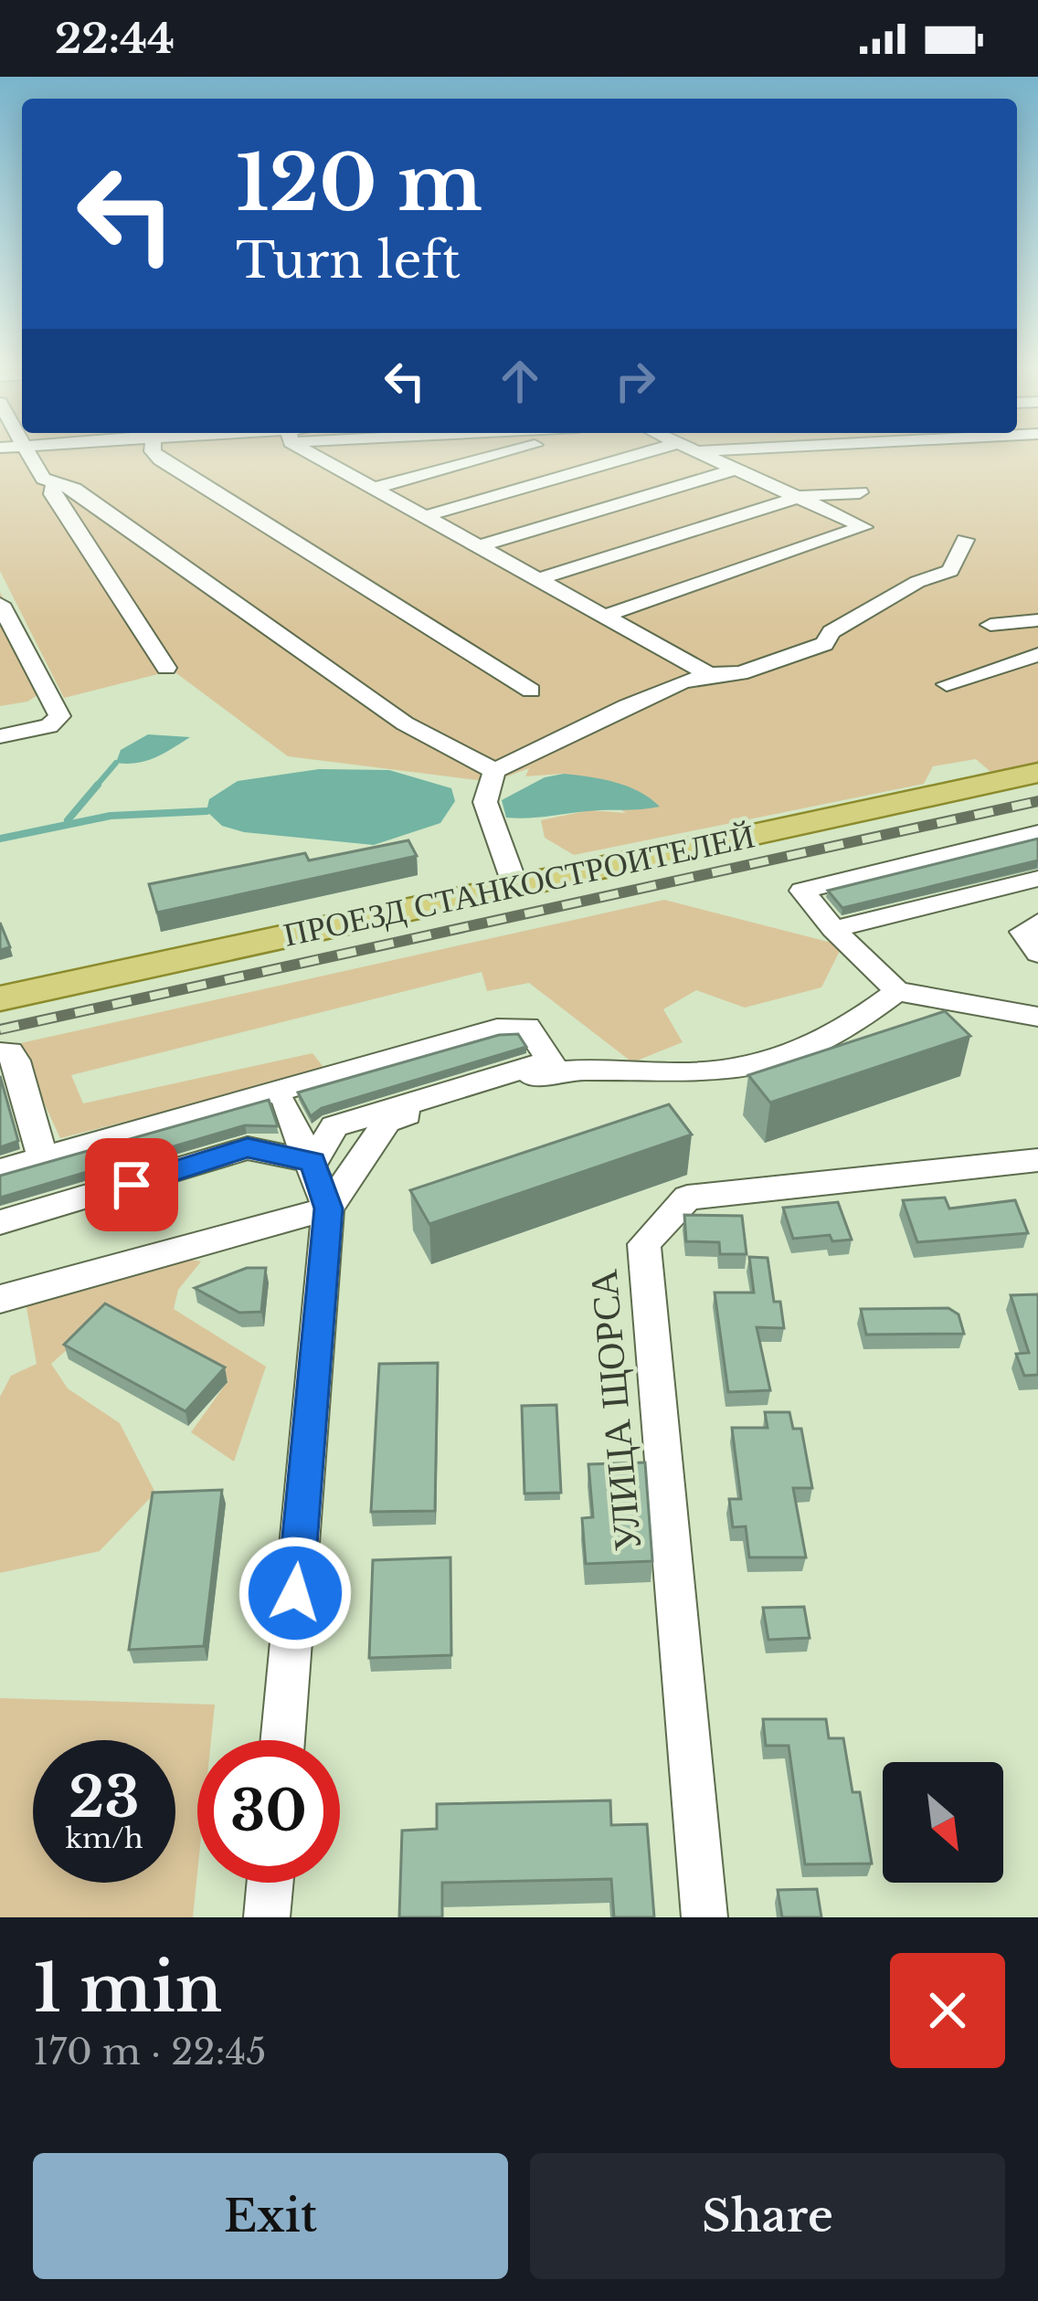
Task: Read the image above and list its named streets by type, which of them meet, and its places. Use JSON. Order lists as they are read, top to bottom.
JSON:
{
  "streets": {
    "main road": ["ПРОЕЗД СТАНКОСТРОИТЕЛЕЙ"],
    "street": ["УЛИЦА ЩОРСА"]
  },
  "north": "bottom right",
  "page": {
    "status": "22:44",
    "turn": ["120 m", "Turn left"],
    "speed": "23 km/h",
    "limit": "30",
    "heading": ["1 min", "170 m · 22:45"],
    "buttons": ["Exit", "Share"]
  }
}
